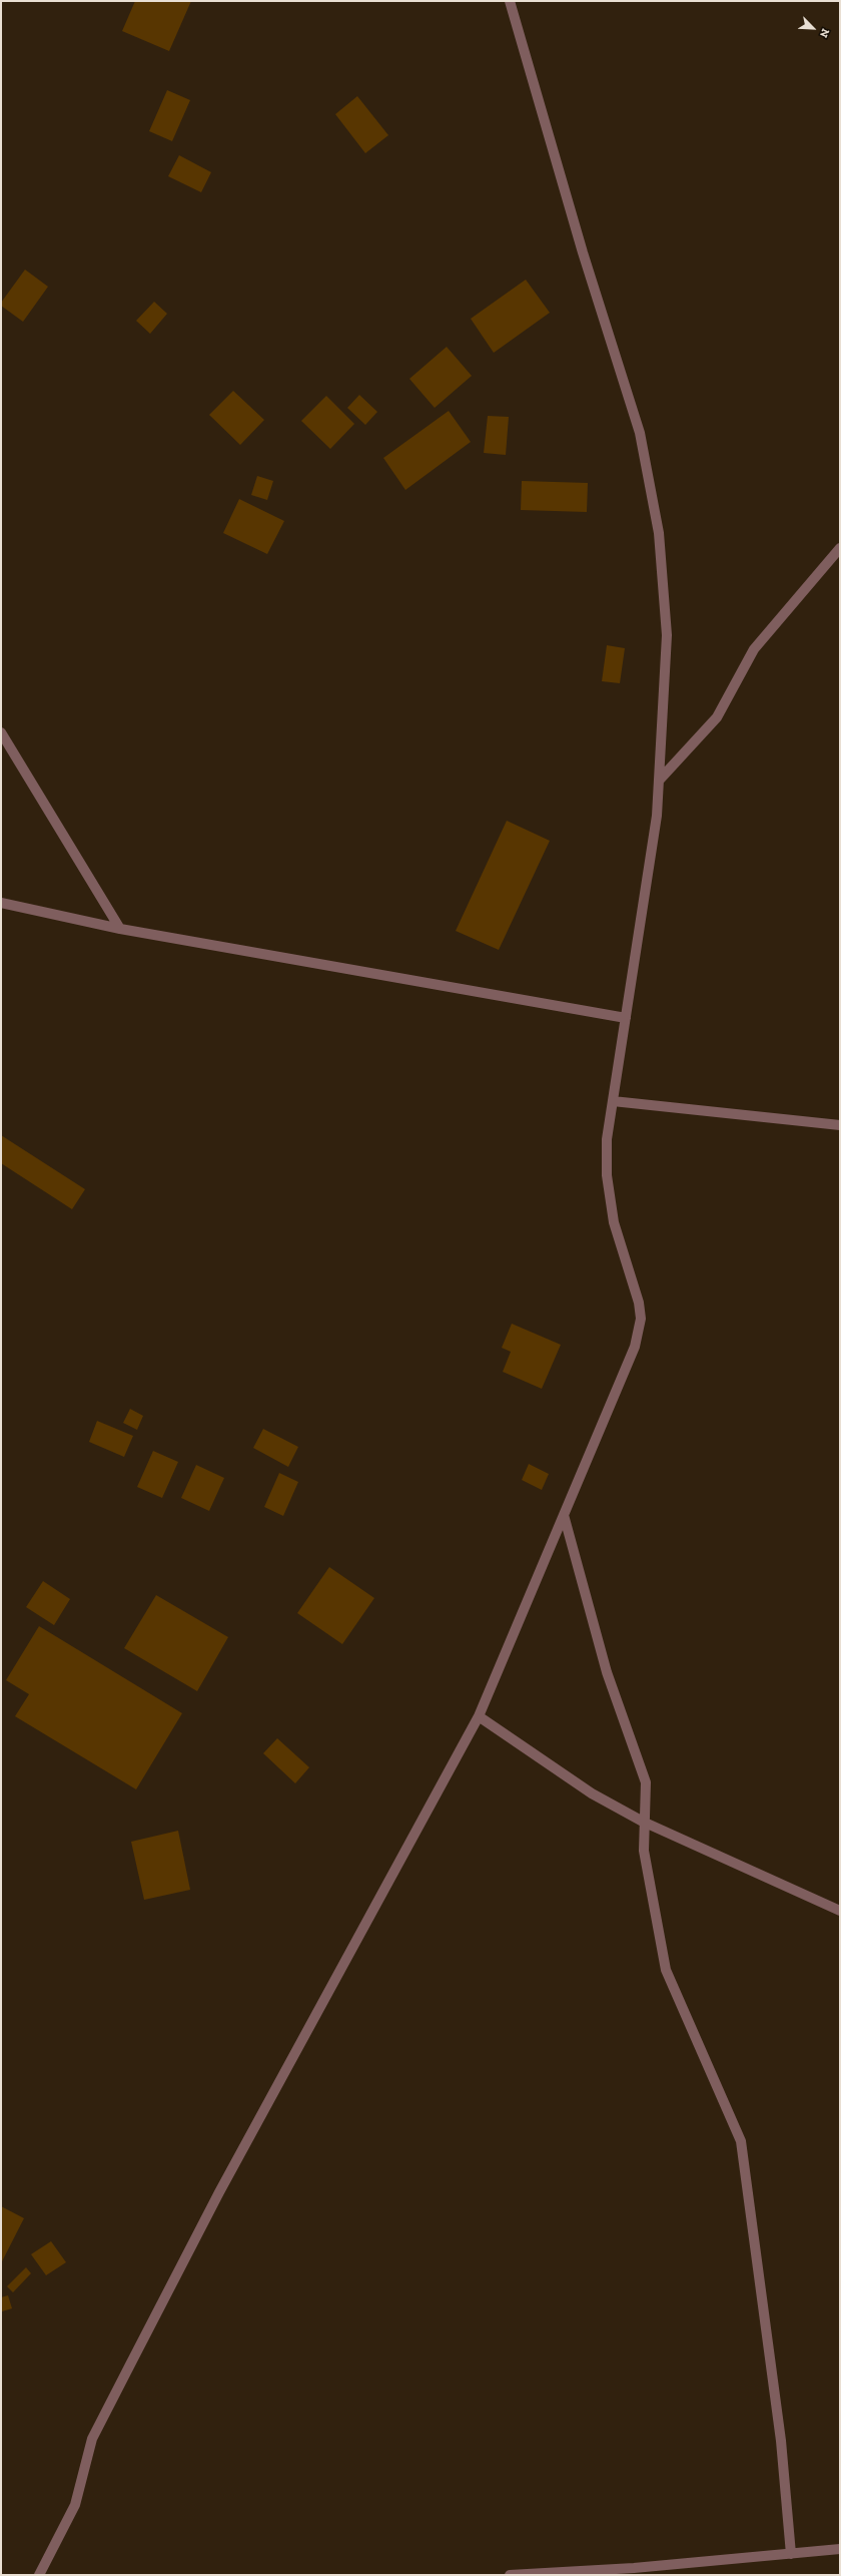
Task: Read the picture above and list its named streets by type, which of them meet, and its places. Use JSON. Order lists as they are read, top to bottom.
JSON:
{
  "north": "bottom right"
}
